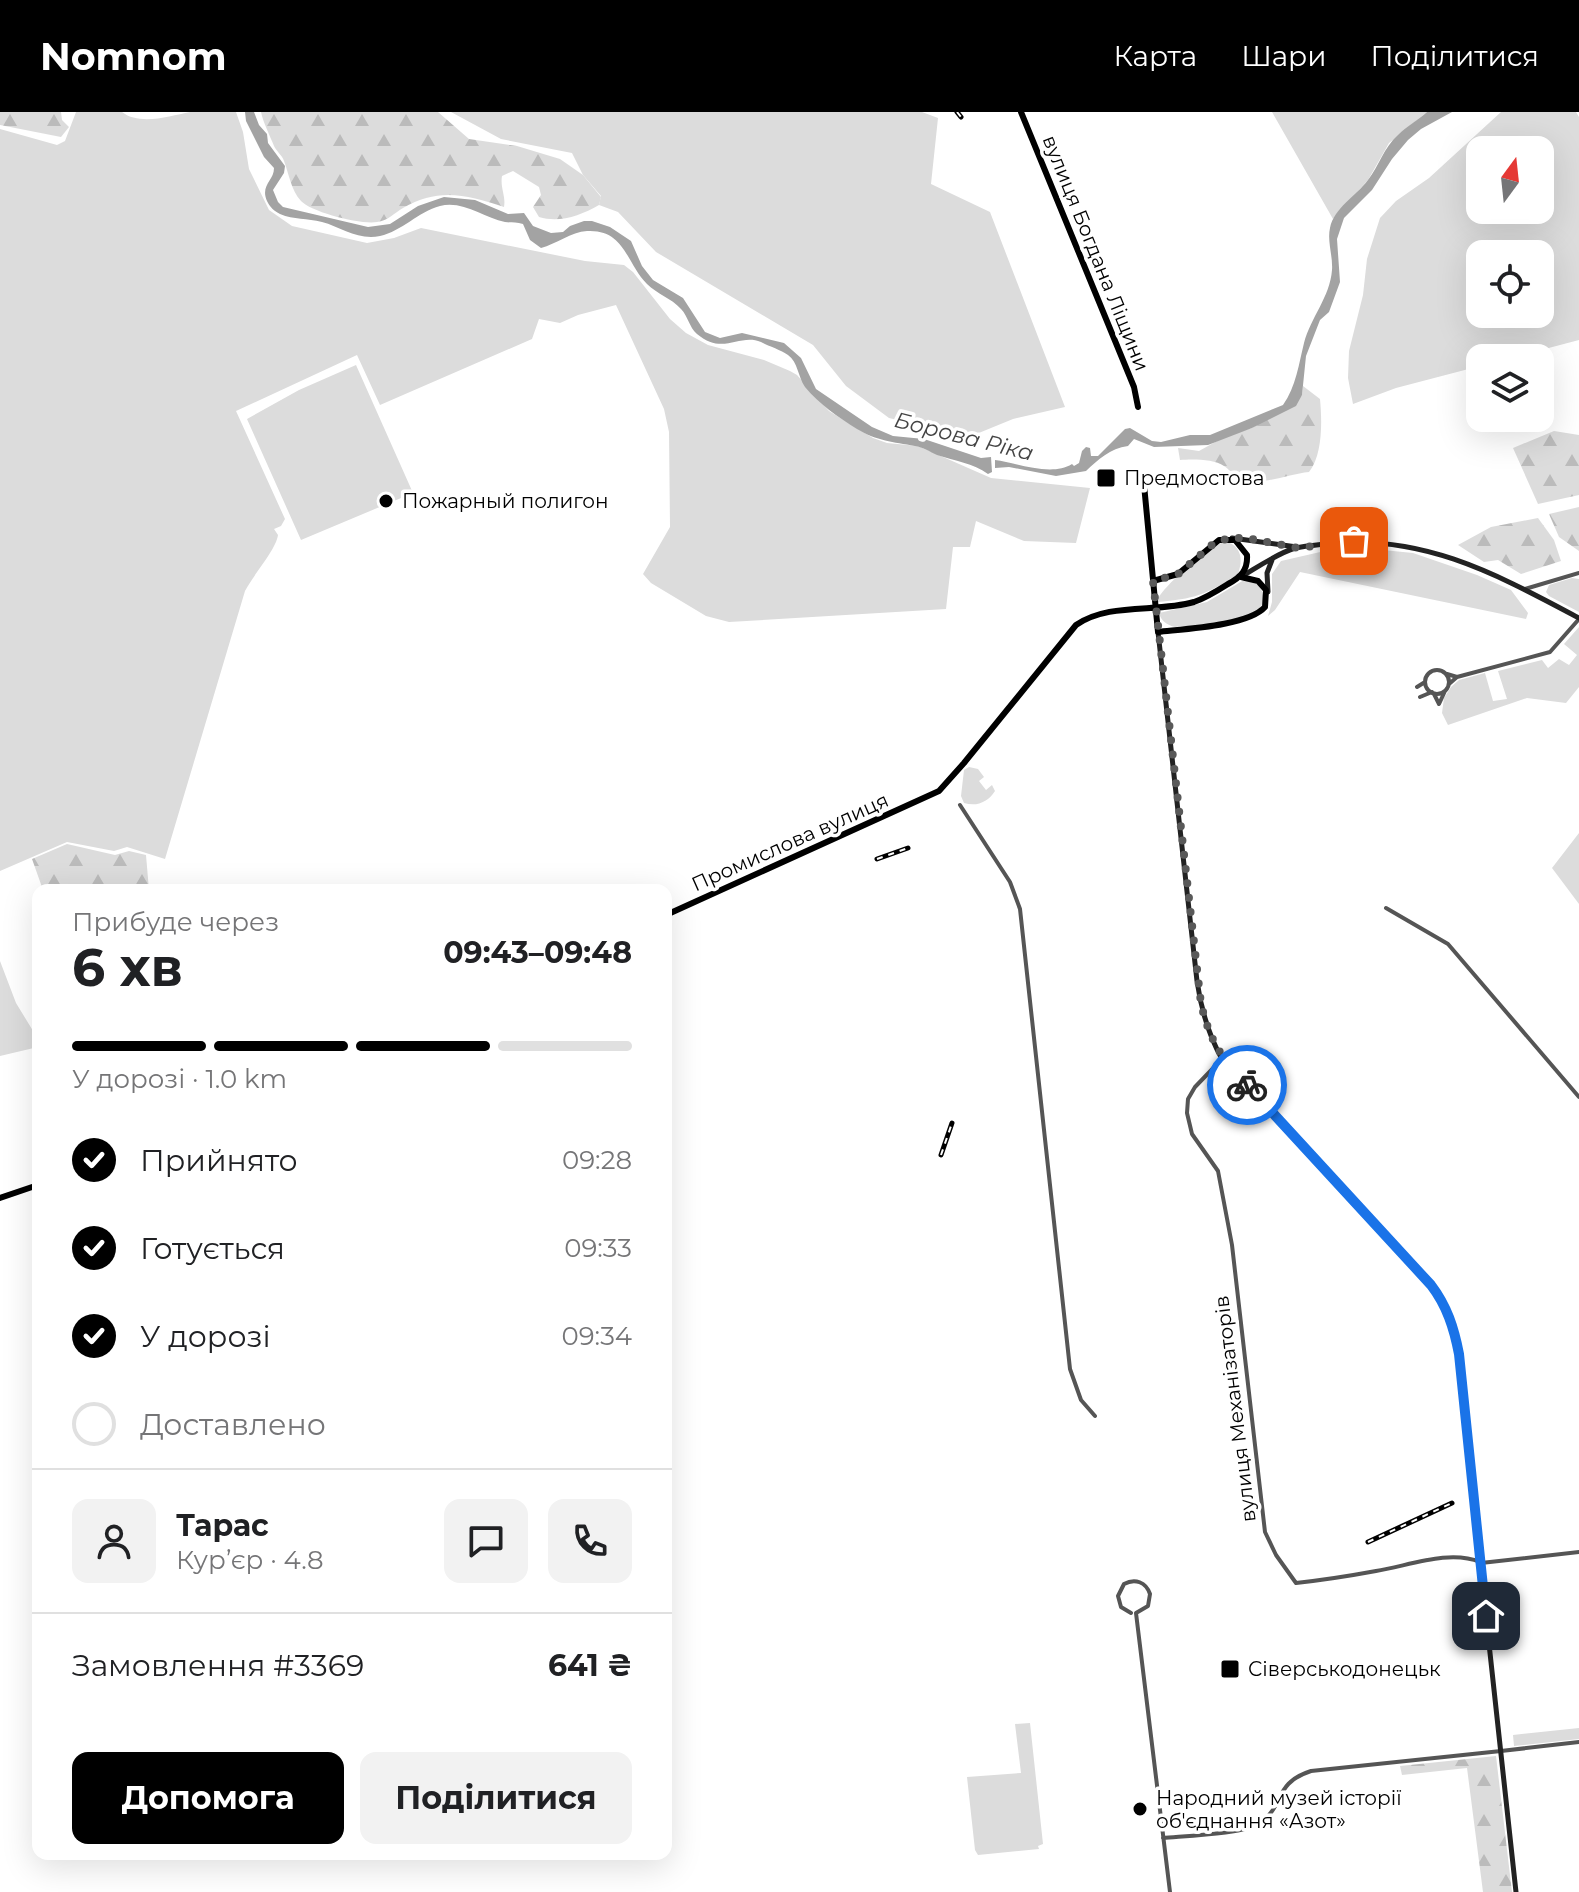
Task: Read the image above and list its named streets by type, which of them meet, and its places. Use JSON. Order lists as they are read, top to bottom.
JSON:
{
  "streets": {
    "main road": ["вулиця Богдана Ліщини", "Промислова вулиця"],
    "street": ["вулиця Механізаторів"]
  },
  "water": ["Борова Ріка"],
  "places": {
    "transit": ["Предмостова", "Сіверськодонецьк"],
    "other": ["Пожарный полигон", "Народний музей історії об'єднання «Азот»"]
  },
  "north": "top",
  "page": {
    "header": "Nomnom",
    "nav": ["Карта", "Шари", "Поділитися"],
    "heading": ["6 хв", "Прибуде через", "09:43–09:48"],
    "panel": [
      "Тарас",
      "Кур’єр · 4.8",
      "Замовлення #3369",
      "641 ₴"
    ],
    "bar": "У дорозі · 1.0 km",
    "list": [
      ["Прийнято", "09:28"],
      ["Готується", "09:33"],
      ["У дорозі", "09:34"],
      "Доставлено"
    ],
    "buttons": ["Допомога", "Поділитися"]
  }
}
